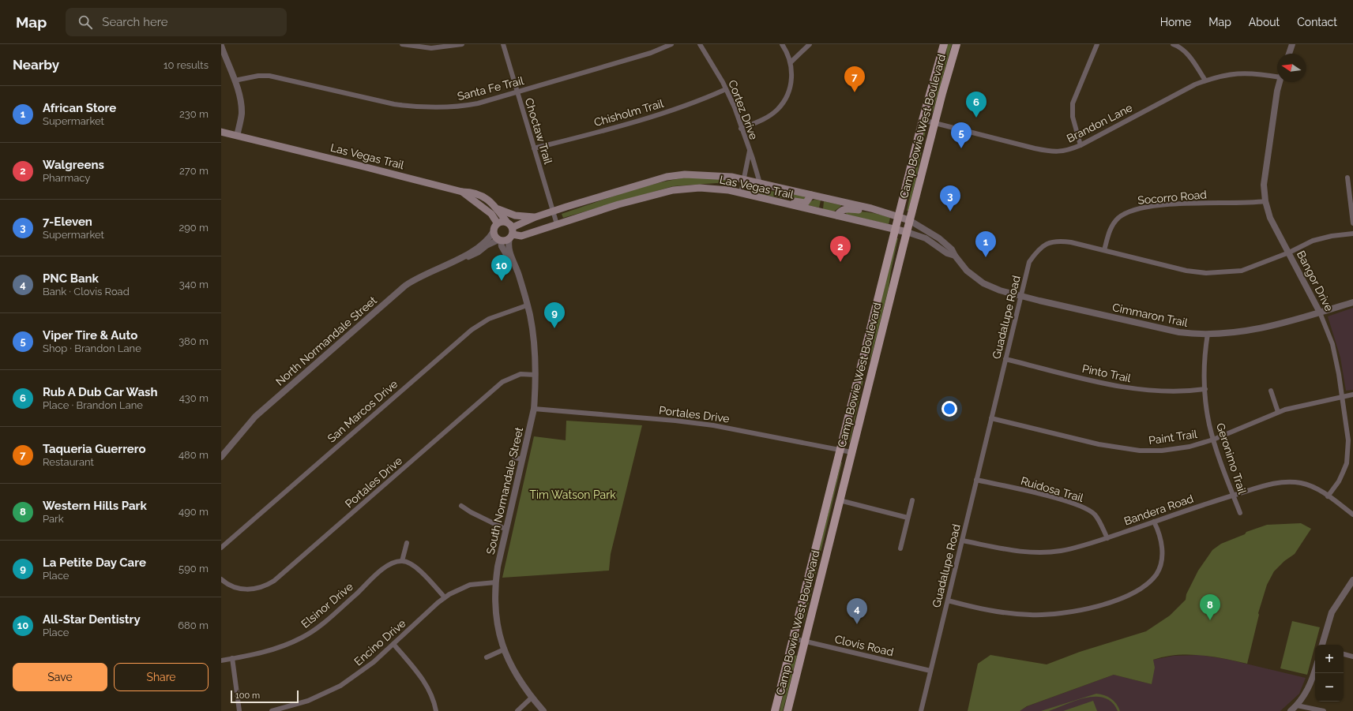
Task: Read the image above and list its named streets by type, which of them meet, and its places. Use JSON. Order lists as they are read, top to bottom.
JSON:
{
  "streets": {
    "main road": ["Camp Bowie West Boulevard", "Las Vegas Trail"],
    "street": [
      "Santa Fe Trail",
      "Cortez Drive",
      "Chisholm Trail",
      "Brandon Lane",
      "Choctaw Trail",
      "Socorro Road",
      "Bangor Drive",
      "Cimmaron Trail",
      "Guadalupe Road",
      "North Normandale Street",
      "Pinto Trail",
      "San Marcos Drive",
      "Portales Drive",
      "Paint Trail",
      "Geronimo Trail",
      "Ruidosa Trail",
      "South Normandale Street",
      "Bandera Road",
      "Elsinor Drive",
      "Encino Drive",
      "Clovis Road"
    ]
  },
  "crossings": [
    ["Santa Fe Trail", "Choctaw Trail"],
    ["Cortez Drive", "Chisholm Trail"],
    ["Cortez Drive", "Las Vegas Trail"],
    ["Chisholm Trail", "Choctaw Trail"],
    ["Brandon Lane", "Camp Bowie West Boulevard"],
    ["Camp Bowie West Boulevard", "Las Vegas Trail"],
    ["Camp Bowie West Boulevard", "Cimmaron Trail"],
    ["Camp Bowie West Boulevard", "Portales Drive"],
    ["Camp Bowie West Boulevard", "Clovis Road"],
    ["Choctaw Trail", "Las Vegas Trail"],
    ["Las Vegas Trail", "Cimmaron Trail"],
    ["Las Vegas Trail", "North Normandale Street"],
    ["Las Vegas Trail", "South Normandale Street"],
    ["Socorro Road", "Bangor Drive"],
    ["Socorro Road", "Guadalupe Road"],
    ["Bangor Drive", "Cimmaron Trail"],
    ["Bangor Drive", "Guadalupe Road"],
    ["Bangor Drive", "Paint Trail"],
    ["Bangor Drive", "Bandera Road"],
    ["Cimmaron Trail", "Guadalupe Road"],
    ["Cimmaron Trail", "Geronimo Trail"],
    ["Guadalupe Road", "Pinto Trail"],
    ["Guadalupe Road", "Paint Trail"],
    ["Guadalupe Road", "Ruidosa Trail"],
    ["Guadalupe Road", "Bandera Road"],
    ["Guadalupe Road", "Clovis Road"],
    ["North Normandale Street", "South Normandale Street"],
    ["Pinto Trail", "Geronimo Trail"],
    ["San Marcos Drive", "South Normandale Street"],
    ["Portales Drive", "South Normandale Street"],
    ["Paint Trail", "Geronimo Trail"],
    ["Geronimo Trail", "Bandera Road"],
    ["Ruidosa Trail", "Bandera Road"],
    ["South Normandale Street", "Encino Drive"]
  ],
  "parks": ["Tim Watson Park"],
  "scale_bar": "100 m",
  "north": "left",
  "page": {
    "header": "Map",
    "search": "Search here",
    "nav": [
      "Home",
      "Map",
      "About",
      "Contact"
    ],
    "heading": ["Nearby", "10 results"],
    "pins": [
      "7",
      "6",
      "5",
      "3",
      "1",
      "2",
      "10",
      "9",
      "8",
      "4"
    ],
    "list": [
      {
        "mark": "1",
        "name": "African Store",
        "note": "Supermarket",
        "value": "230 m"
      },
      {
        "mark": "2",
        "name": "Walgreens",
        "note": "Pharmacy",
        "value": "270 m"
      },
      {
        "mark": "3",
        "name": "7-Eleven",
        "note": "Supermarket",
        "value": "290 m"
      },
      {
        "mark": "4",
        "name": "PNC Bank",
        "note": "Bank · Clovis Road",
        "value": "340 m"
      },
      {
        "mark": "5",
        "name": "Viper Tire & Auto",
        "note": "Shop · Brandon Lane",
        "value": "380 m"
      },
      {
        "mark": "6",
        "name": "Rub A Dub Car Wash",
        "note": "Place · Brandon Lane",
        "value": "430 m"
      },
      {
        "mark": "7",
        "name": "Taqueria Guerrero",
        "note": "Restaurant",
        "value": "480 m"
      },
      {
        "mark": "8",
        "name": "Western Hills Park",
        "note": "Park",
        "value": "490 m"
      },
      {
        "mark": "9",
        "name": "La Petite Day Care",
        "note": "Place",
        "value": "590 m"
      },
      {
        "mark": "10",
        "name": "All-Star Dentistry",
        "note": "Place",
        "value": "680 m"
      }
    ],
    "map_buttons": ["+", "−"],
    "buttons": ["Save", "Share"],
    "scale": "100 m"
  }
}
